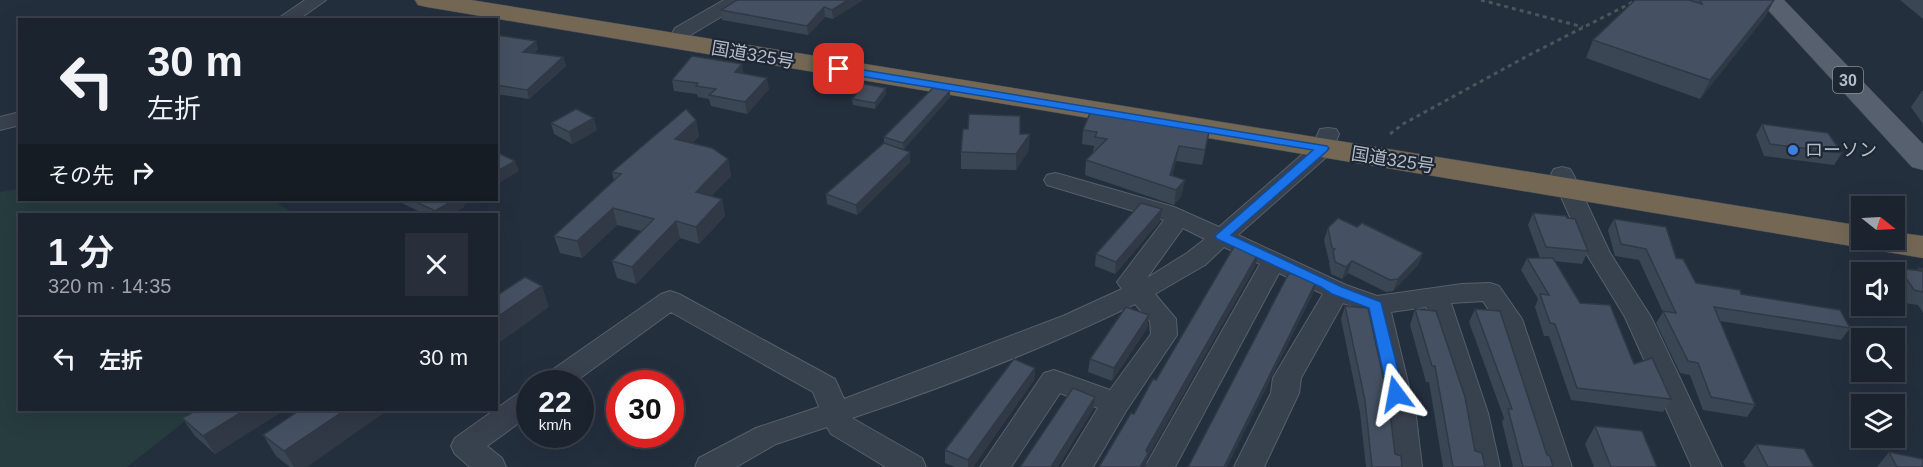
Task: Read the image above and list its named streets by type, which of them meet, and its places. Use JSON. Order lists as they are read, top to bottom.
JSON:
{
  "streets": {
    "highway": ["国道325号"],
    "main road": ["30"]
  },
  "places": ["ローソン"],
  "north": "right",
  "page": {
    "turn": ["30 m", "左折"],
    "then": "その先",
    "heading": ["1 分", "320 m · 14:35"],
    "list": [
      {
        "name": "左折",
        "value": "30 m"
      }
    ],
    "speed": "22 km/h",
    "limit": "30"
  }
}
